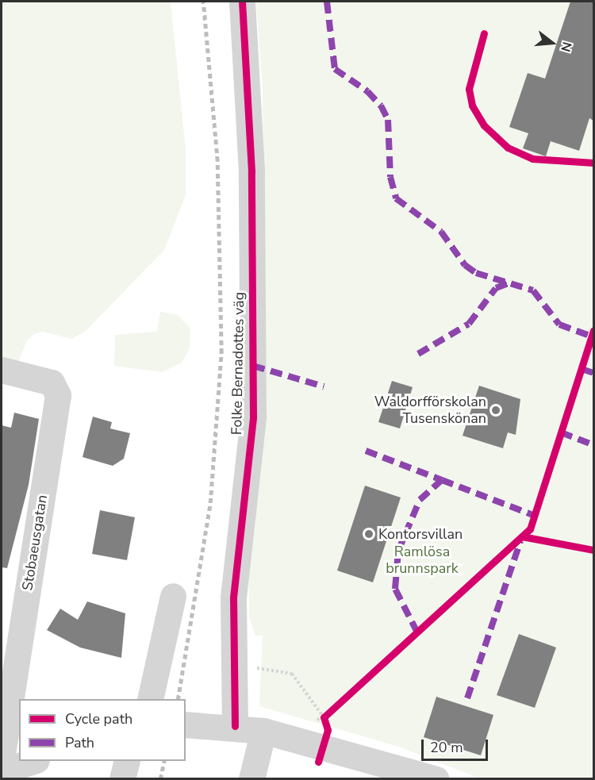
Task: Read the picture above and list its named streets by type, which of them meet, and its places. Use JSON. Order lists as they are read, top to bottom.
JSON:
{
  "streets": {
    "street": ["Folke Bernadottes väg", "Stobaeusgatan"]
  },
  "parks": ["Ramlösa brunnspark"],
  "places": ["Waldorfförskolan Tusenskönan", "Kontorsvillan"],
  "legend": ["Cycle path", "Path"],
  "scale_bar": "20 m",
  "north": "right"
}
